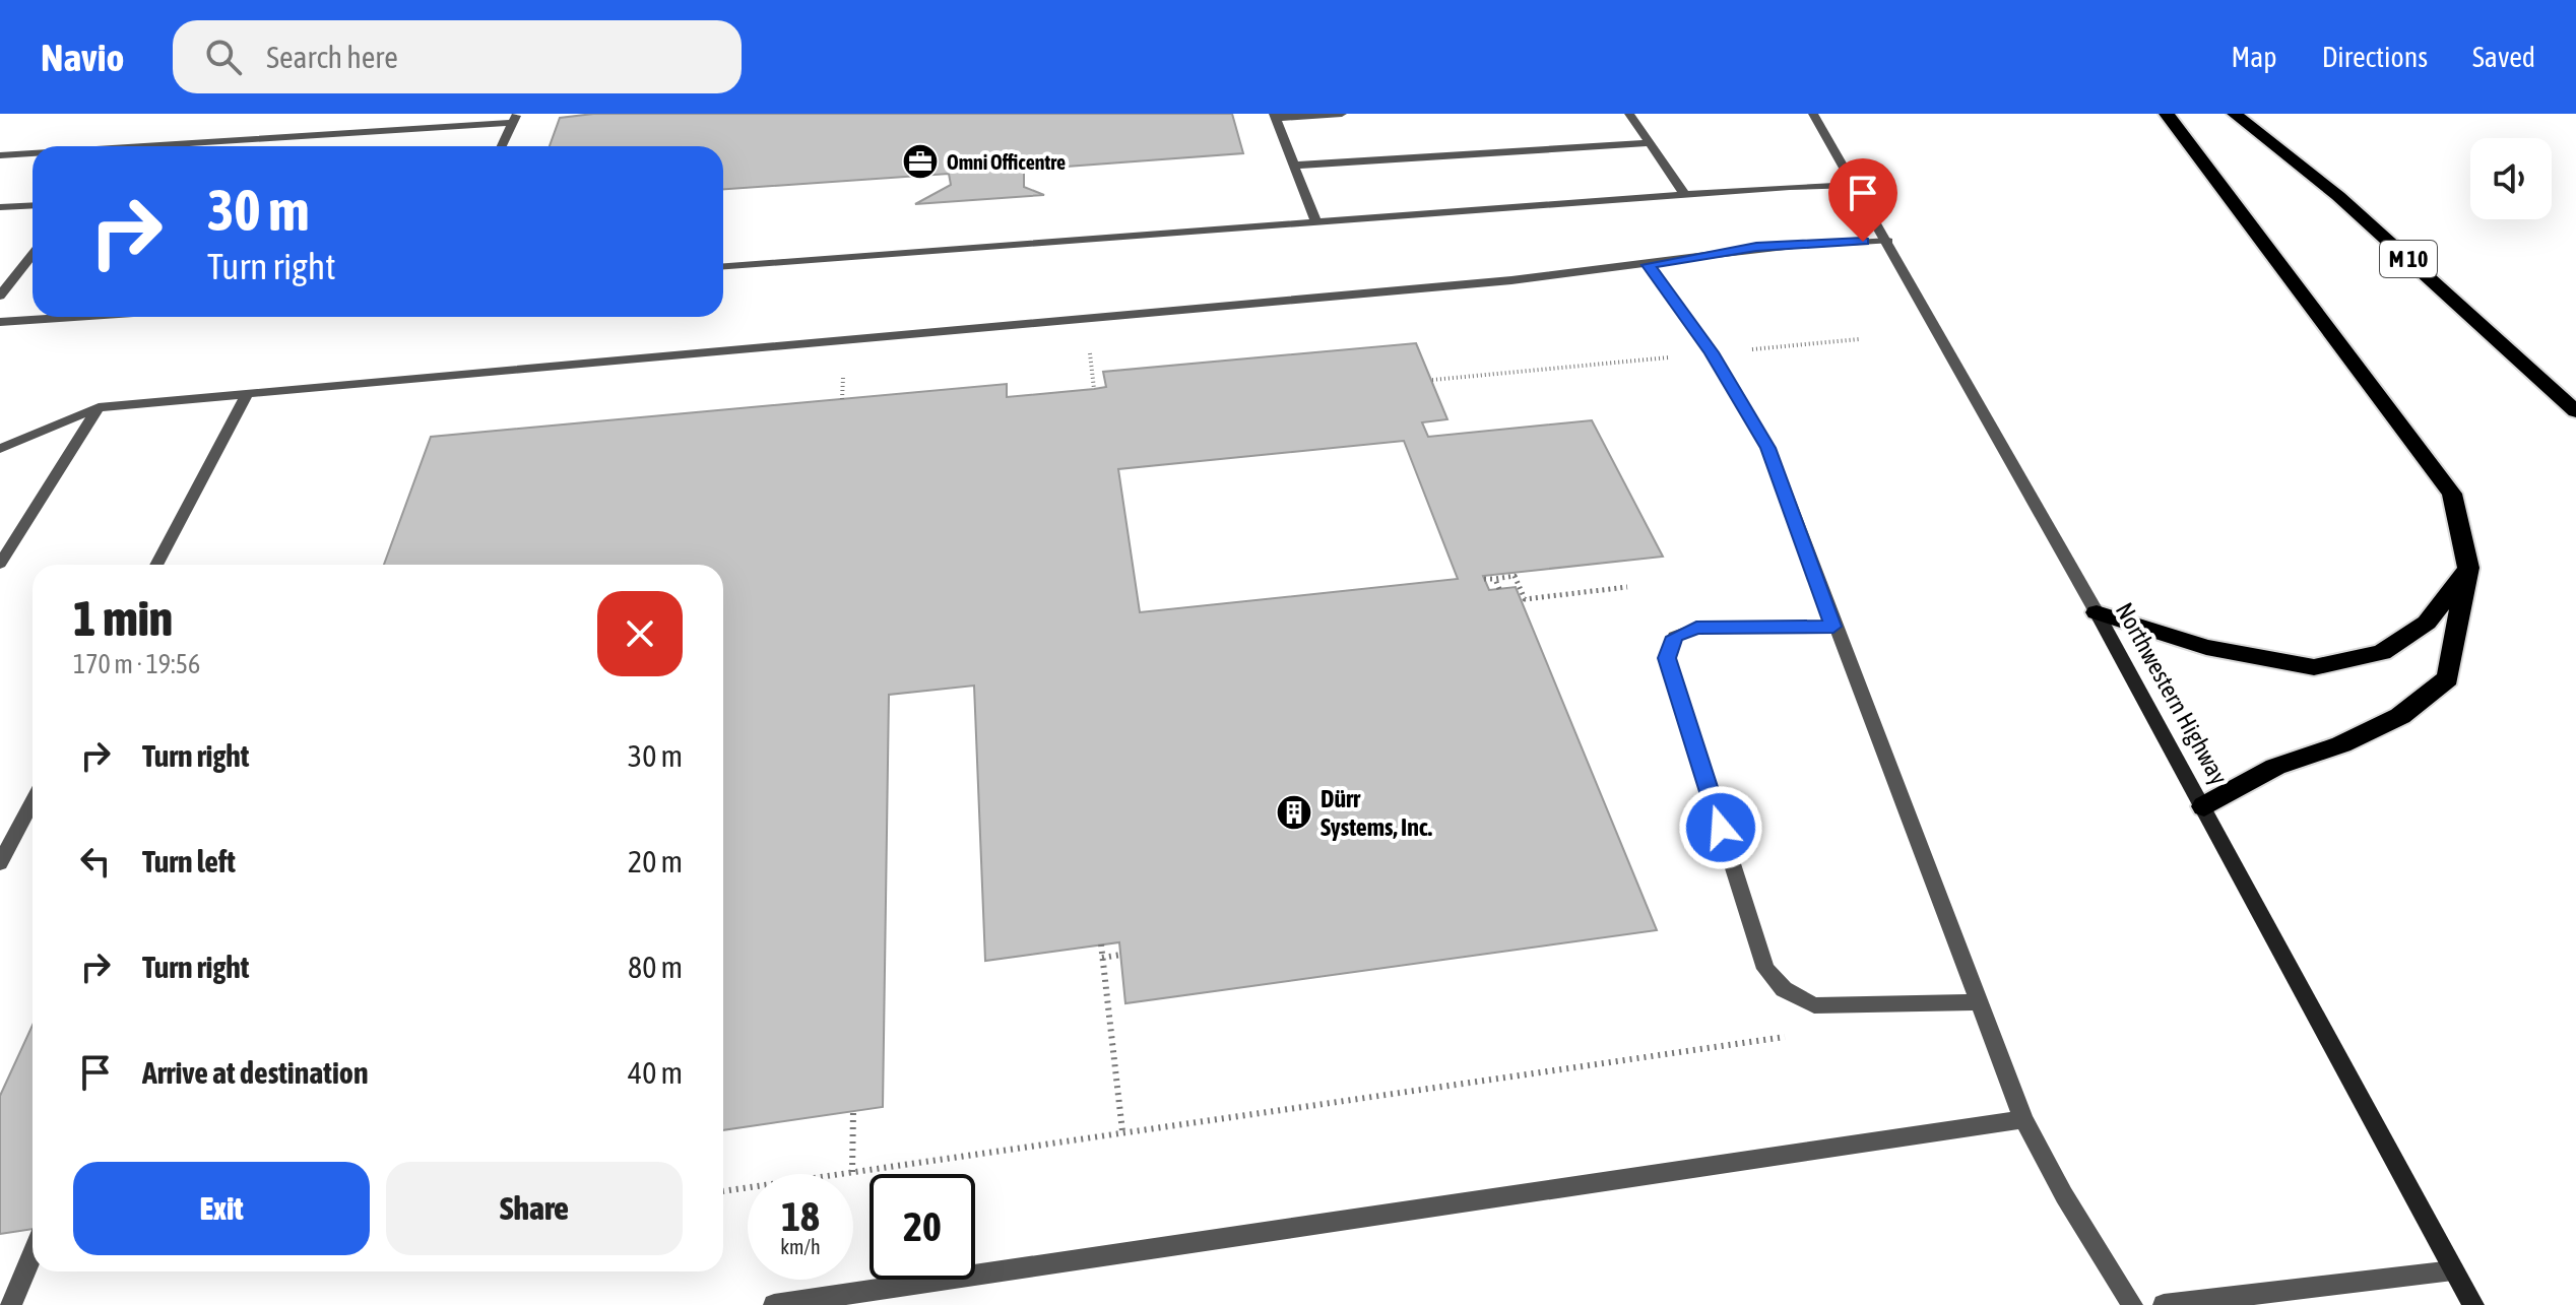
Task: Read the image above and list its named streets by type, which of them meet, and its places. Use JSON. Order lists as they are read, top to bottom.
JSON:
{
  "streets": {
    "highway": ["M 10"],
    "main road": ["Northwestern Highway"]
  },
  "places": {
    "office": ["Omni Officentre"],
    "building": ["Dürr Systems, Inc."]
  },
  "page": {
    "header": "Navio",
    "search": "Search here",
    "nav": ["Map", "Directions", "Saved"],
    "turn": ["30 m", "Turn right"],
    "heading": ["1 min", "170 m · 19:56"],
    "list": [
      {
        "name": "Turn right",
        "value": "30 m"
      },
      {
        "name": "Turn left",
        "value": "20 m"
      },
      {
        "name": "Turn right",
        "value": "80 m"
      },
      {
        "name": "Arrive at destination",
        "value": "40 m"
      }
    ],
    "buttons": ["Exit", "Share"],
    "speed": "18 km/h",
    "limit": "20"
  }
}
